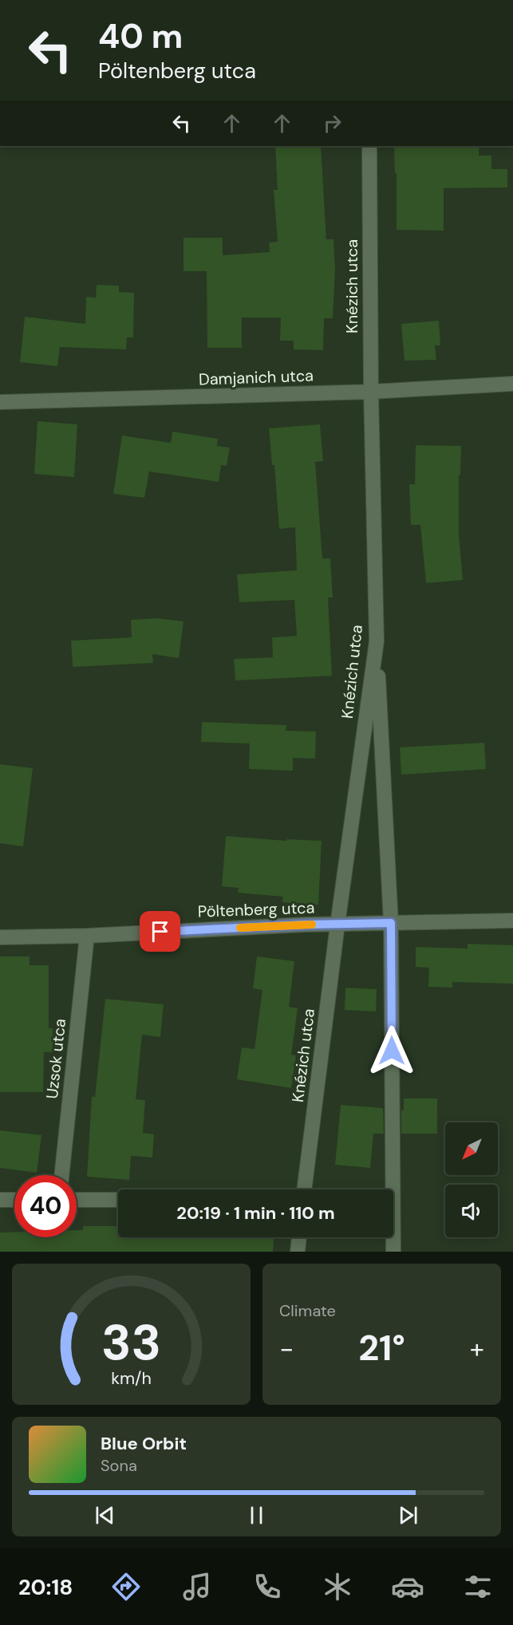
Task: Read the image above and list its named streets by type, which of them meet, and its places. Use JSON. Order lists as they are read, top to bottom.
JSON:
{
  "streets": {
    "street": [
      "Knézich utca",
      "Damjanich utca",
      "Pöltenberg utca",
      "Uzsok utca"
    ]
  },
  "crossings": [
    ["Knézich utca", "Damjanich utca"],
    ["Knézich utca", "Pöltenberg utca"],
    ["Pöltenberg utca", "Uzsok utca"]
  ],
  "north": "bottom left",
  "page": {
    "turn": ["40 m", "Pöltenberg utca"],
    "limit": "40",
    "trip": "20:19 · 1 min · 110 m",
    "tile": "Climate",
    "heat": ["−", "21°", "+"],
    "song": ["Blue Orbit", "Sona"],
    "tabs": "20:18",
    "gauge": ["33", "km/h"]
  }
}
